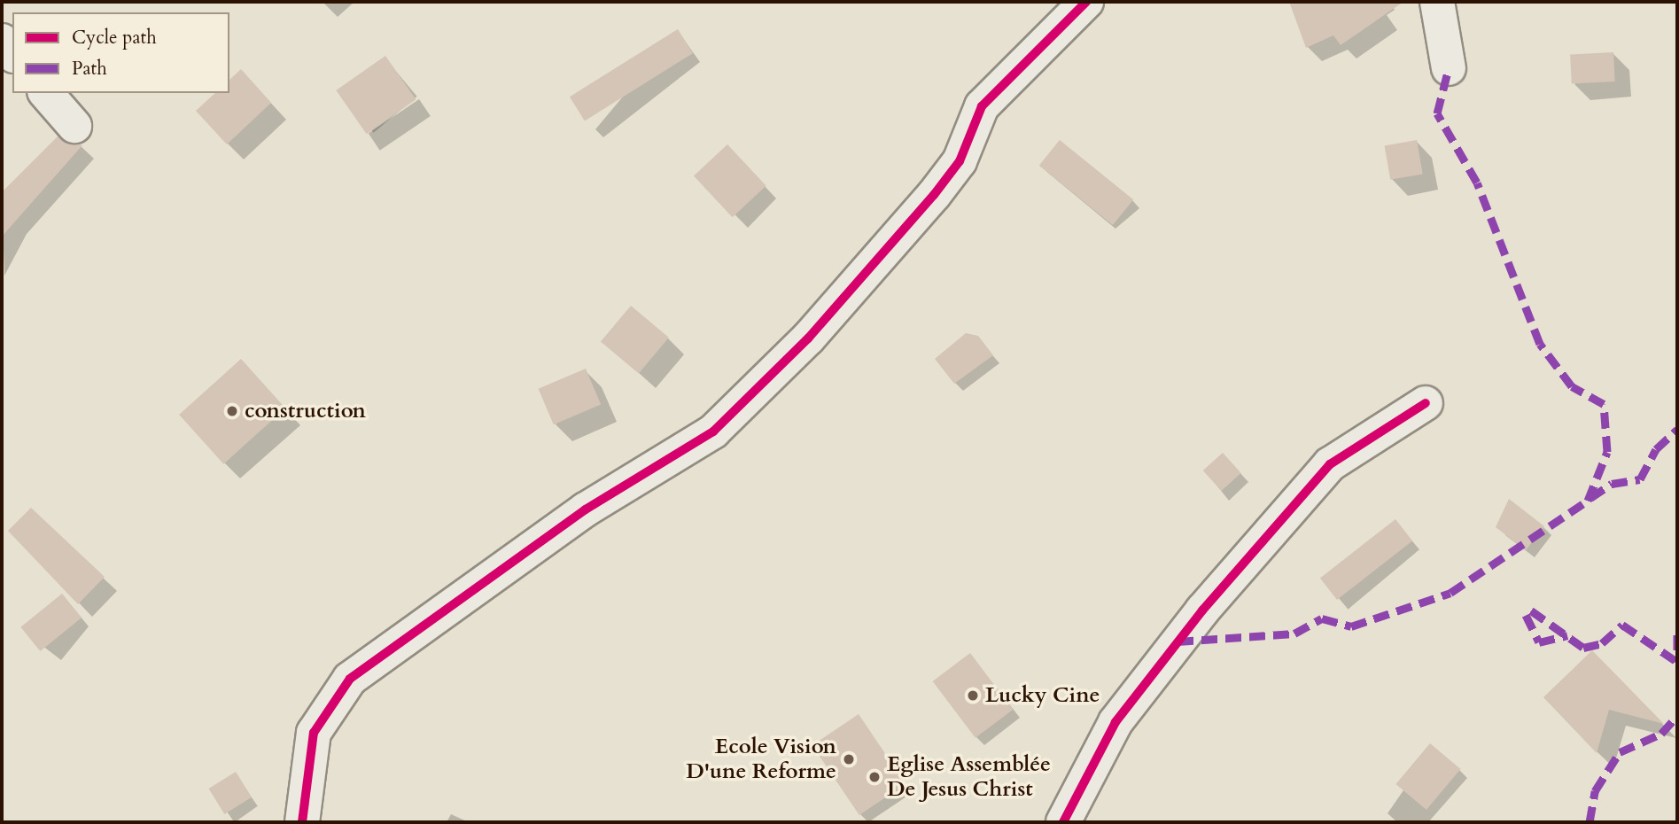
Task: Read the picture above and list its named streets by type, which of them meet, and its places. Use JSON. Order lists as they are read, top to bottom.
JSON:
{
  "places": [
    "construction",
    "Lucky Cine",
    "Ecole Vision D'une Reforme",
    "Eglise Assemblée De Jesus Christ"
  ],
  "legend": ["Cycle path", "Path"]
}
